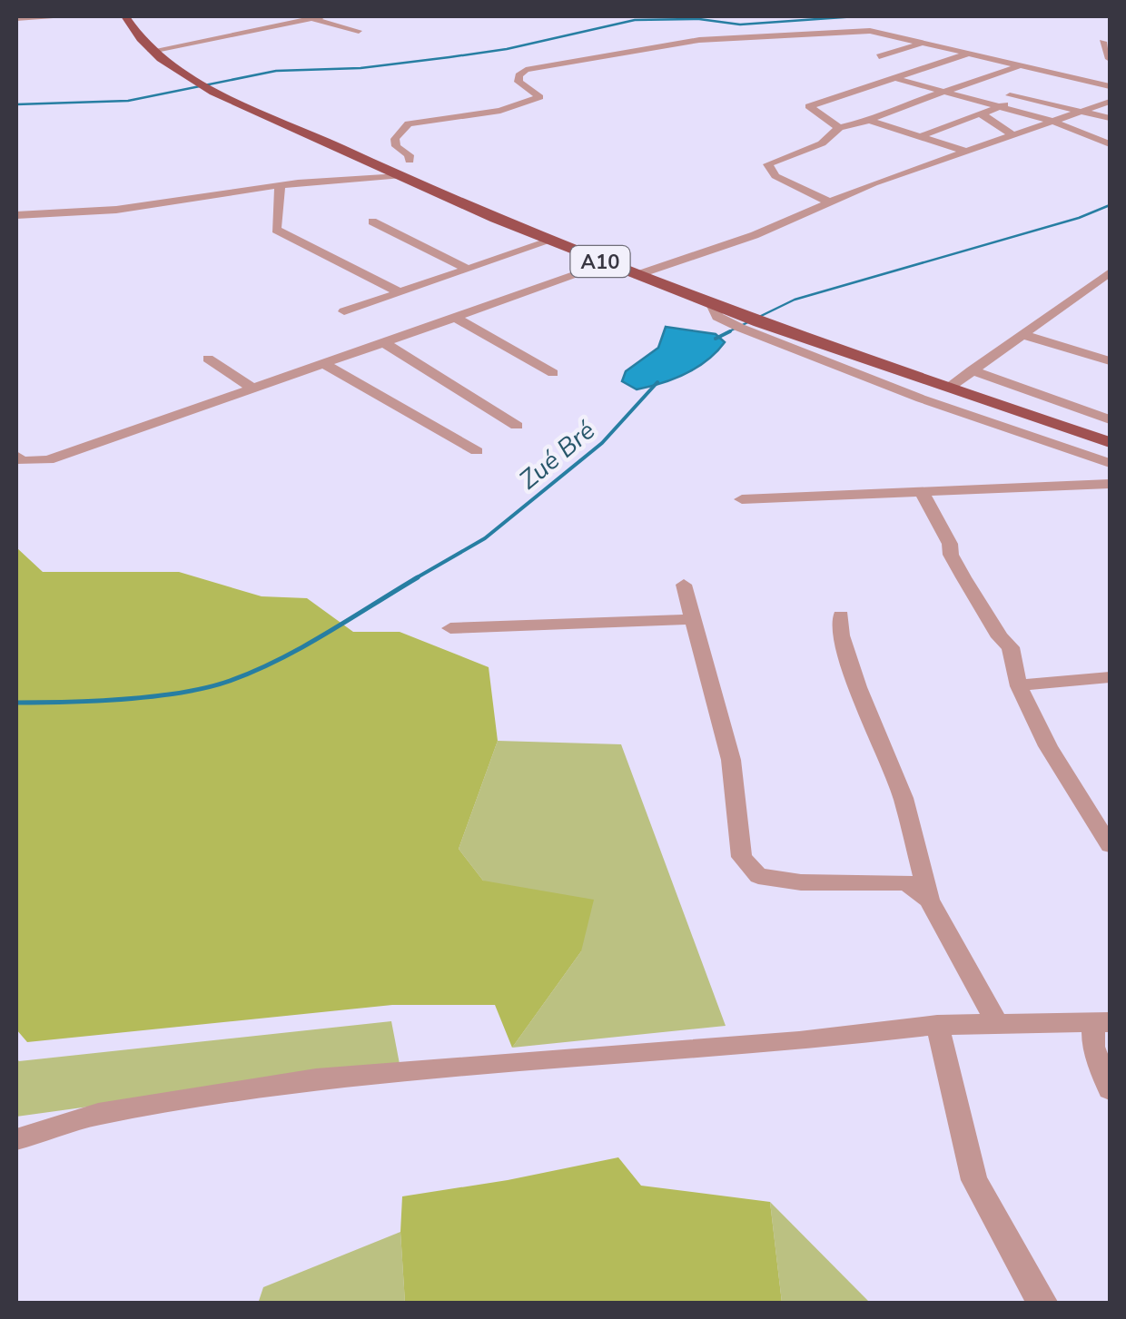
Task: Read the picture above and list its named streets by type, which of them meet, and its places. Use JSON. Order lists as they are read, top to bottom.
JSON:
{
  "streets": {
    "main road": ["A10"]
  },
  "water": ["Zué Bré"]
}
